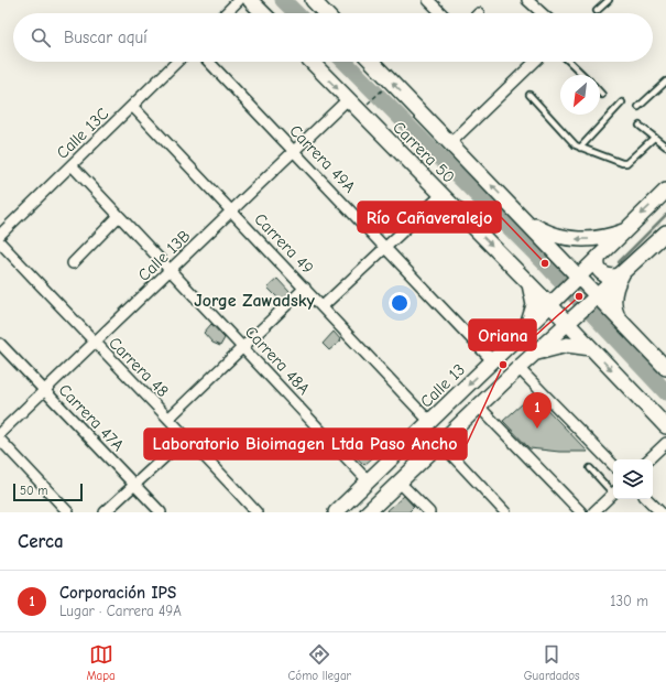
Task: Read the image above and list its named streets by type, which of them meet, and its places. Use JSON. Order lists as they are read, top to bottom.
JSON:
{
  "streets": {
    "main road": ["Carrera 50", "Calle 13"],
    "street": [
      "Calle 13C",
      "Carrera 49A",
      "Carrera 49",
      "Calle 13B",
      "Carrera 48A",
      "Carrera 48",
      "Carrera 47A"
    ]
  },
  "crossings": [
    ["Calle 13C", "Carrera 49"],
    ["Calle 13C", "Carrera 48A"],
    ["Carrera 50", "Calle 13B"],
    ["Carrera 50", "Calle 13"],
    ["Carrera 49A", "Calle 13B"],
    ["Carrera 49A", "Calle 13"],
    ["Carrera 49", "Calle 13B"],
    ["Carrera 49", "Calle 13"],
    ["Calle 13B", "Carrera 48A"],
    ["Calle 13B", "Carrera 48"],
    ["Calle 13B", "Carrera 47A"],
    ["Carrera 48A", "Calle 13"]
  ],
  "districts": ["Jorge Zawadsky"],
  "places": ["Río Cañaveralejo", "Oriana", "Laboratorio Bioimagen Ltda Paso Ancho"],
  "scale_bar": "50 m",
  "north": "bottom left",
  "page": {
    "search": "Buscar aquí",
    "pins": "1",
    "scale": "50 m",
    "heading": "Cerca",
    "list": [
      {
        "mark": "1",
        "name": "Corporación IPS",
        "note": "Lugar · Carrera 49A",
        "value": "130 m"
      }
    ],
    "nav": ["Mapa", "Cómo llegar", "Guardados"]
  }
}
